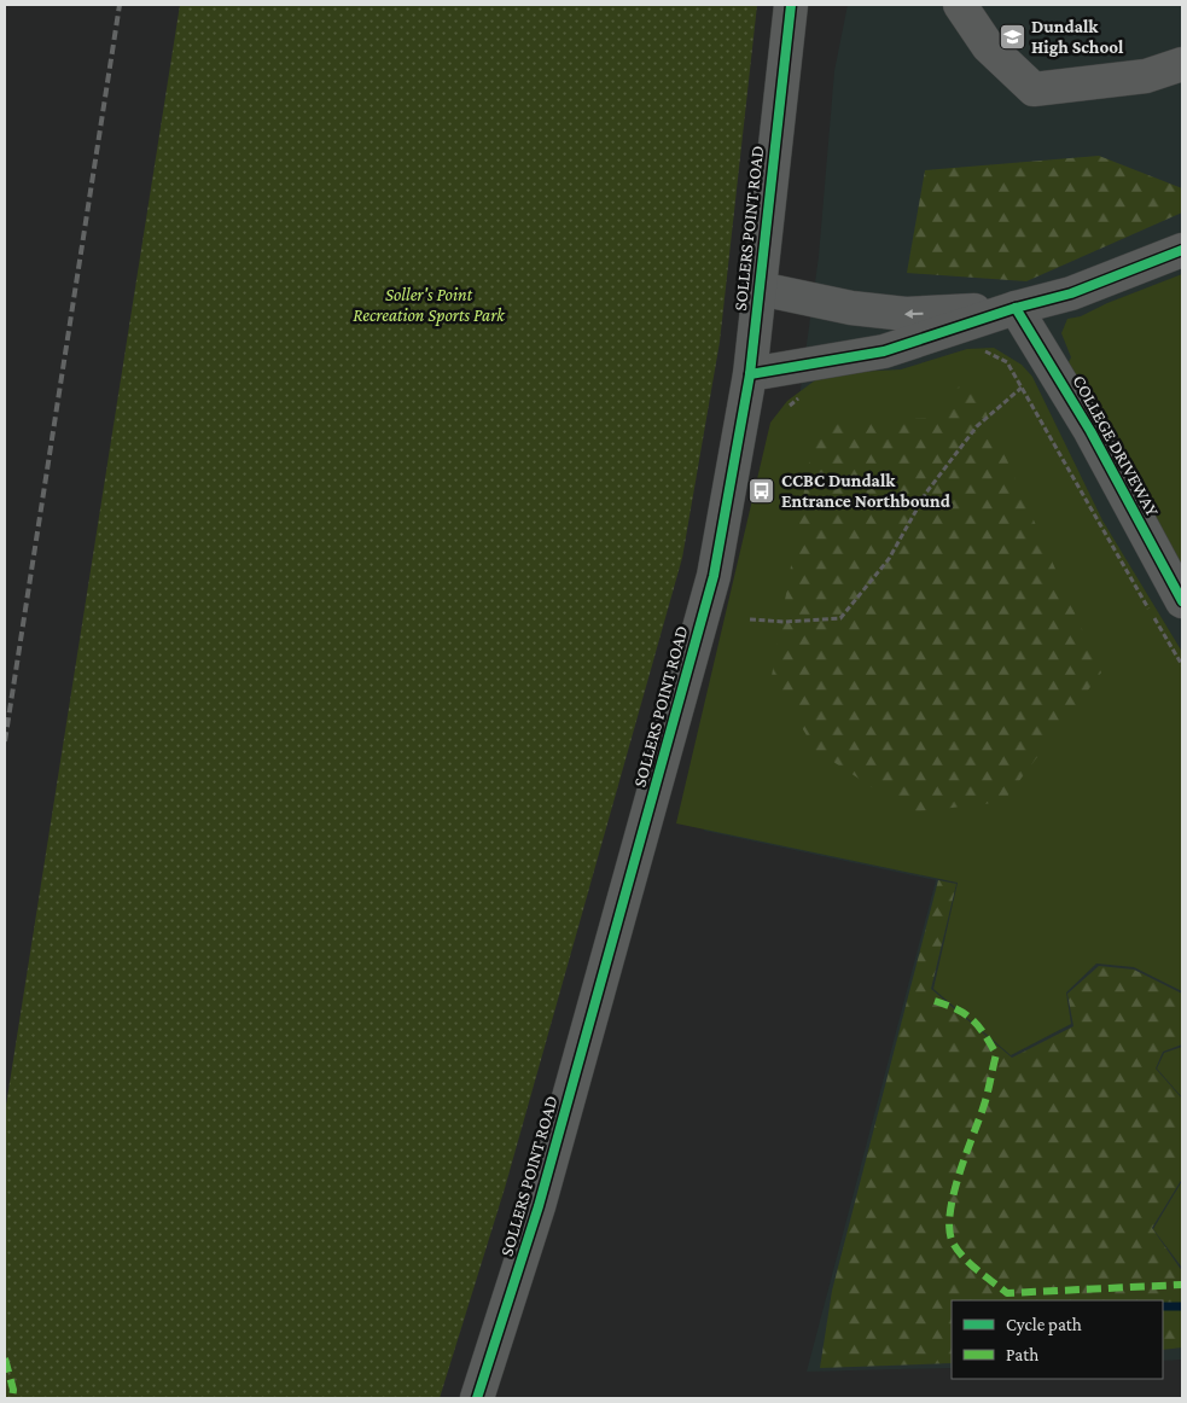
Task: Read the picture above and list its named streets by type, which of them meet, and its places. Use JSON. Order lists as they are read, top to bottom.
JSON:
{
  "streets": {
    "street": ["SOLLERS POINT ROAD", "COLLEGE DRIVEWAY"]
  },
  "parks": ["Soller's Point Recreation Sports Park"],
  "places": {
    "school or university": ["Dundalk High School"],
    "bus stop": ["CCBC Dundalk Entrance Northbound"]
  },
  "legend": ["Cycle path", "Path"]
}
